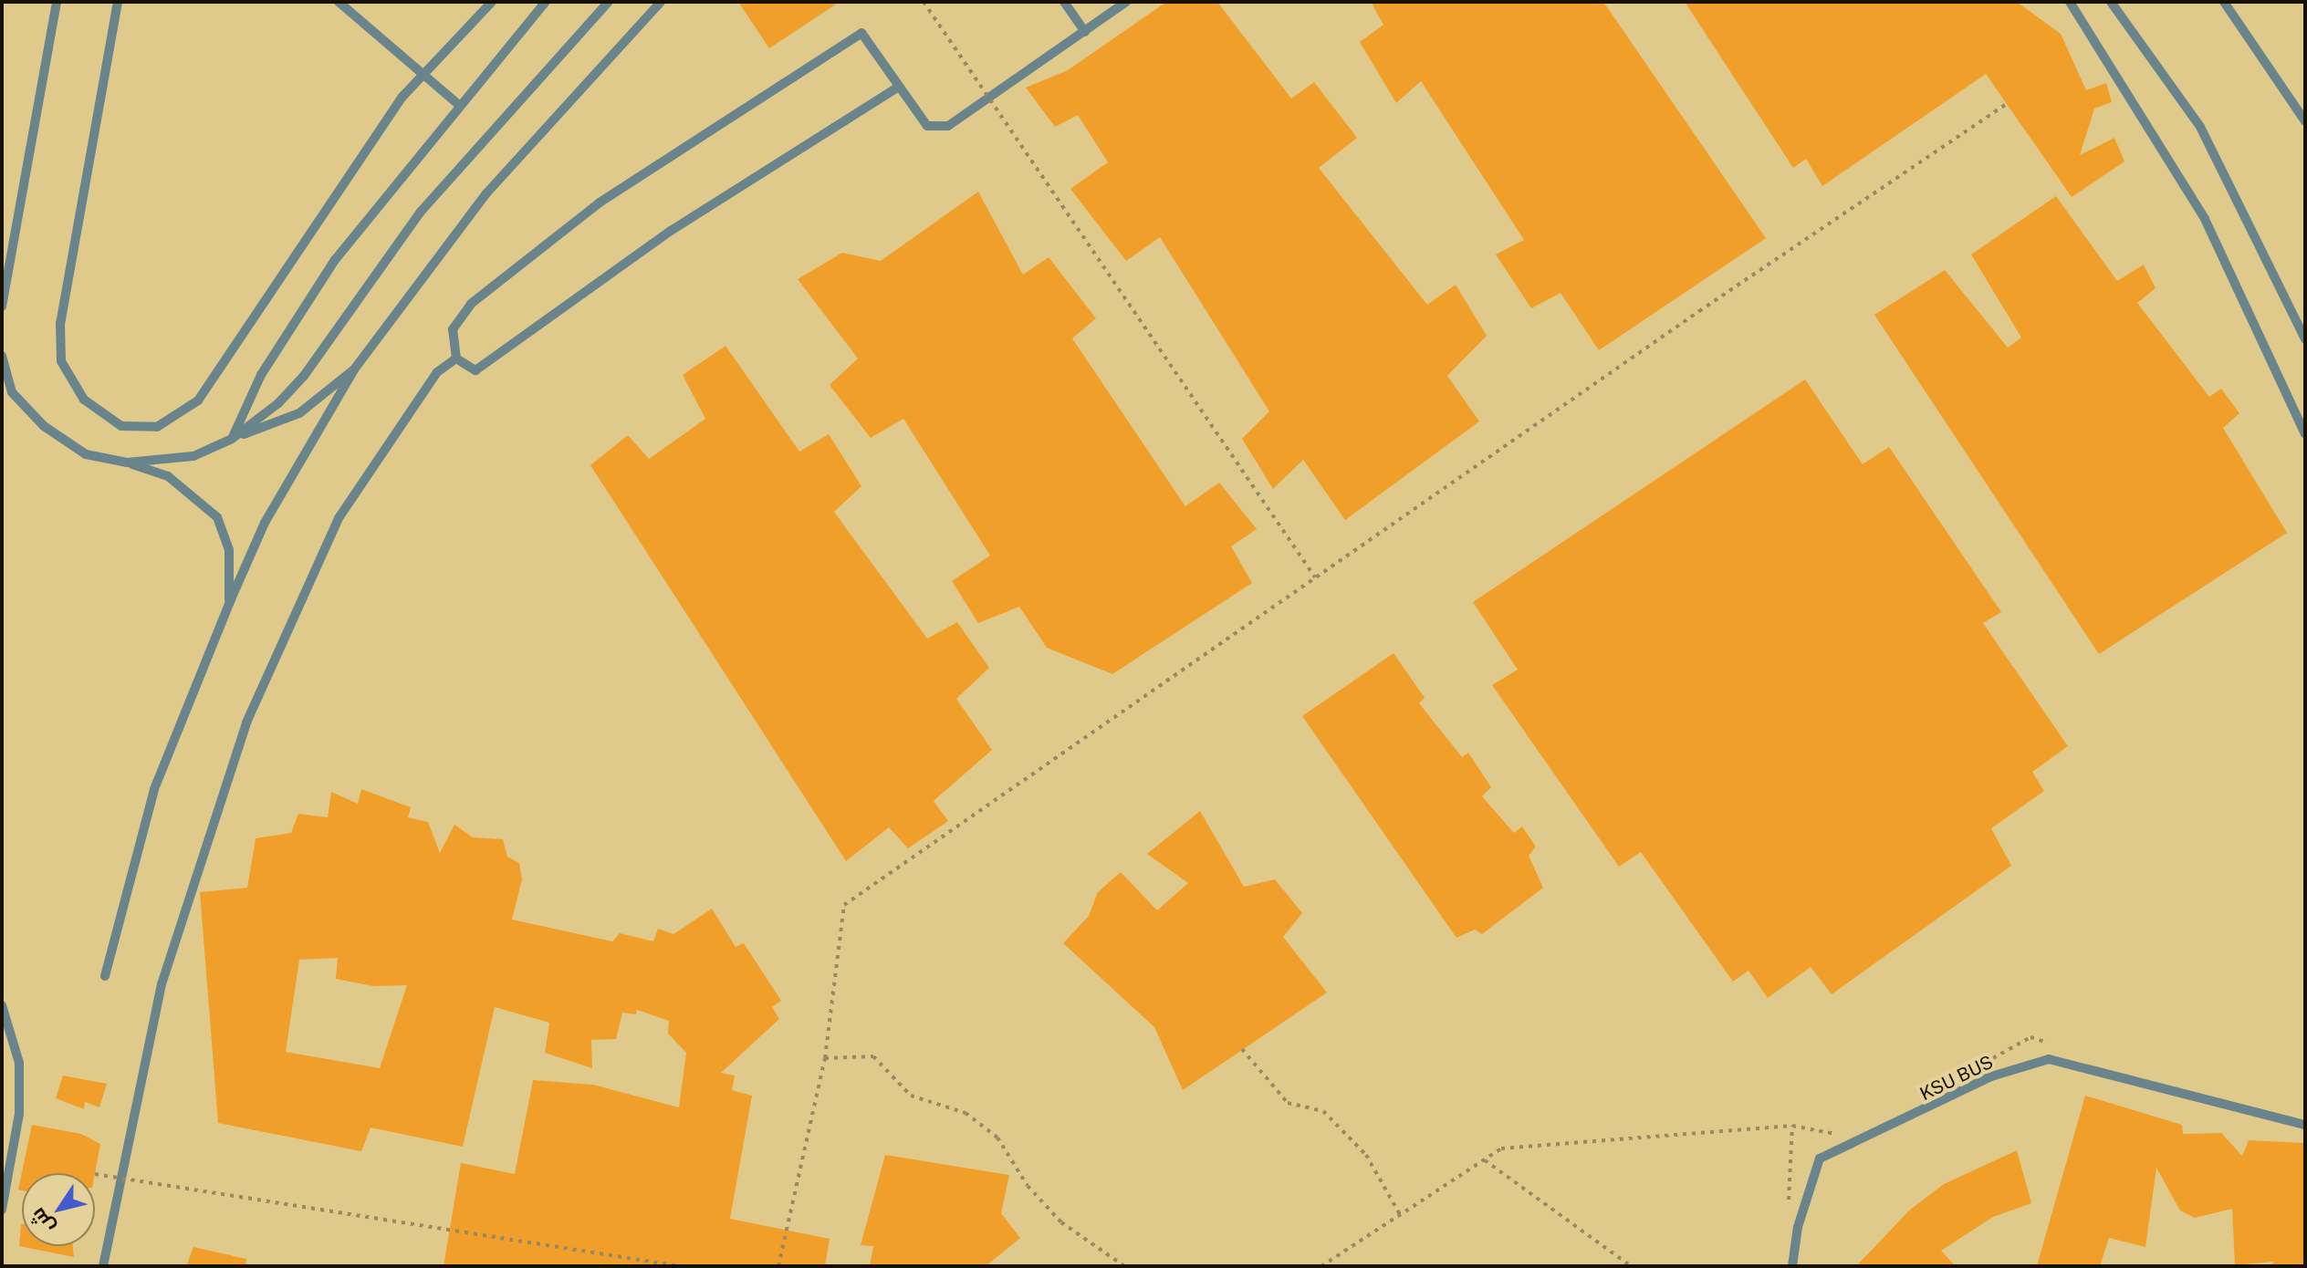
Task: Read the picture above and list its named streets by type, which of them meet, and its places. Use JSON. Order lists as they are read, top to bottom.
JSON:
{
  "streets": {
    "lane": ["KSU BUS"]
  },
  "north": "bottom left"
}
